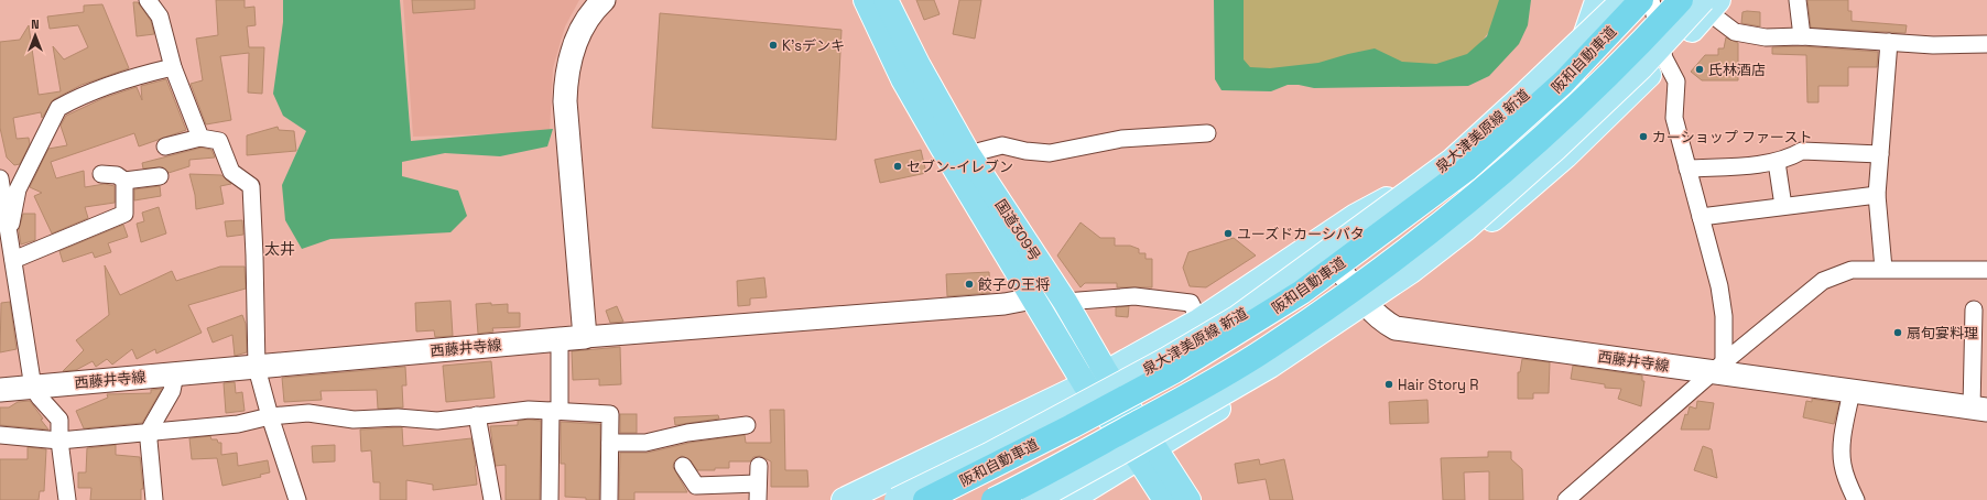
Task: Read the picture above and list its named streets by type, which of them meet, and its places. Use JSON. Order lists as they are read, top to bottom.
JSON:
{
  "streets": {
    "highway": ["阪和自動車道", "国道309号"],
    "main road": ["泉大津美原線 新道", "西藤井寺線"]
  },
  "districts": ["太井"],
  "places": [
    "K'sデンキ",
    "氏林酒店",
    "カーショップ ファースト",
    "セブン-イレブン",
    "ユーズドカーシバタ",
    "餃子の王将",
    "扇旬宴料理",
    "Hair Story R"
  ],
  "north": "top"
}
